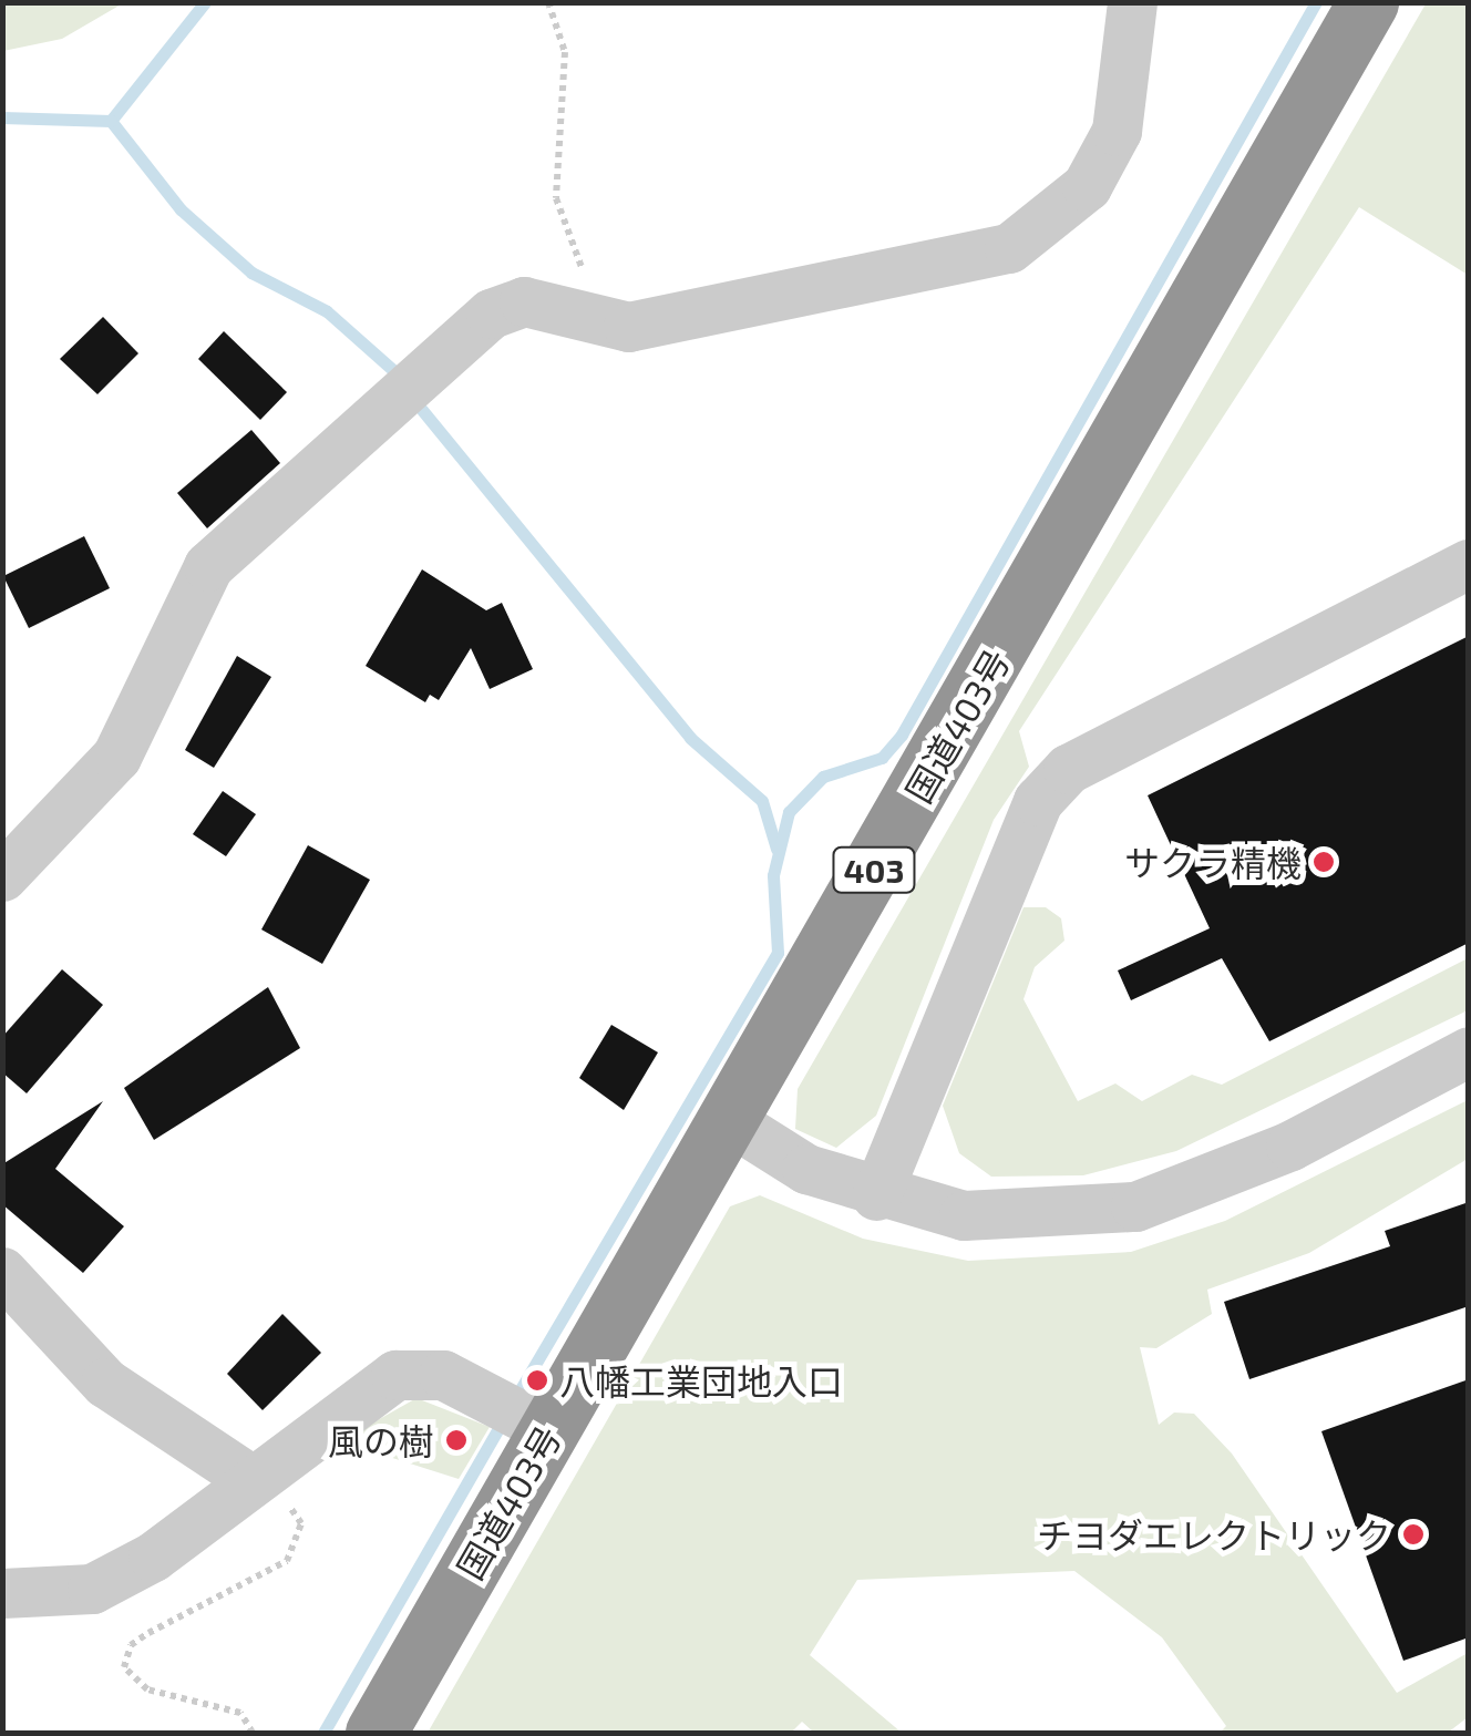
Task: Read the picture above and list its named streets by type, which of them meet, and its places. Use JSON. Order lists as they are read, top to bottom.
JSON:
{
  "streets": {
    "highway": ["国道403号", "403"]
  },
  "places": [
    "サクラ精機",
    "八幡工業団地入口",
    "風の樹",
    "チヨダエレクトリック"
  ]
}
